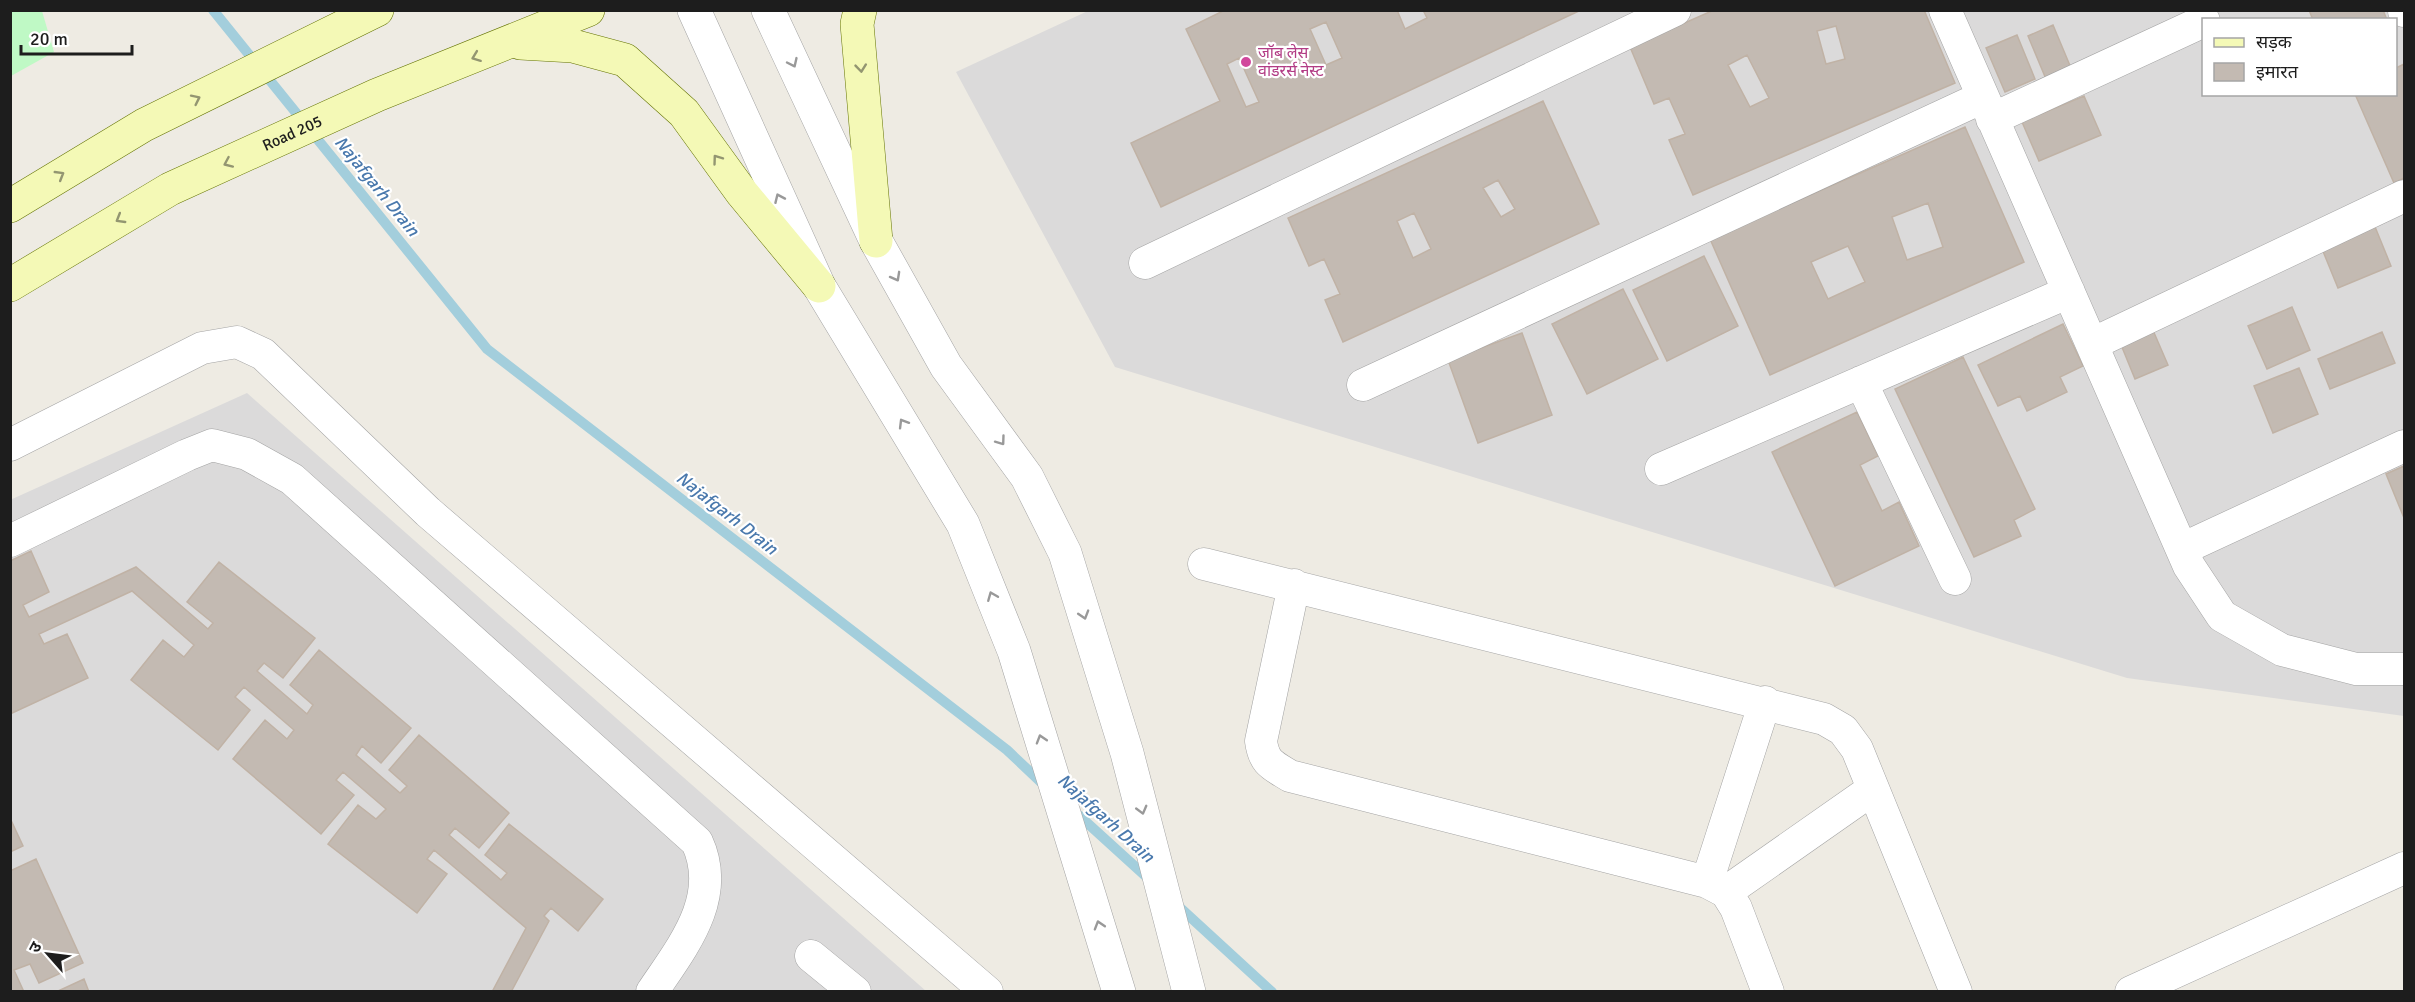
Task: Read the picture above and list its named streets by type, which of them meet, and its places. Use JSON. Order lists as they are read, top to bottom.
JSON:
{
  "streets": {
    "main road": ["Road 205"]
  },
  "water": ["Najafgarh Drain"],
  "places": ["जॉब लेस वांडरर्स नेस्ट"],
  "legend": ["सड़क", "इमारत"],
  "scale_bar": "20 m",
  "north": "top left"
}
